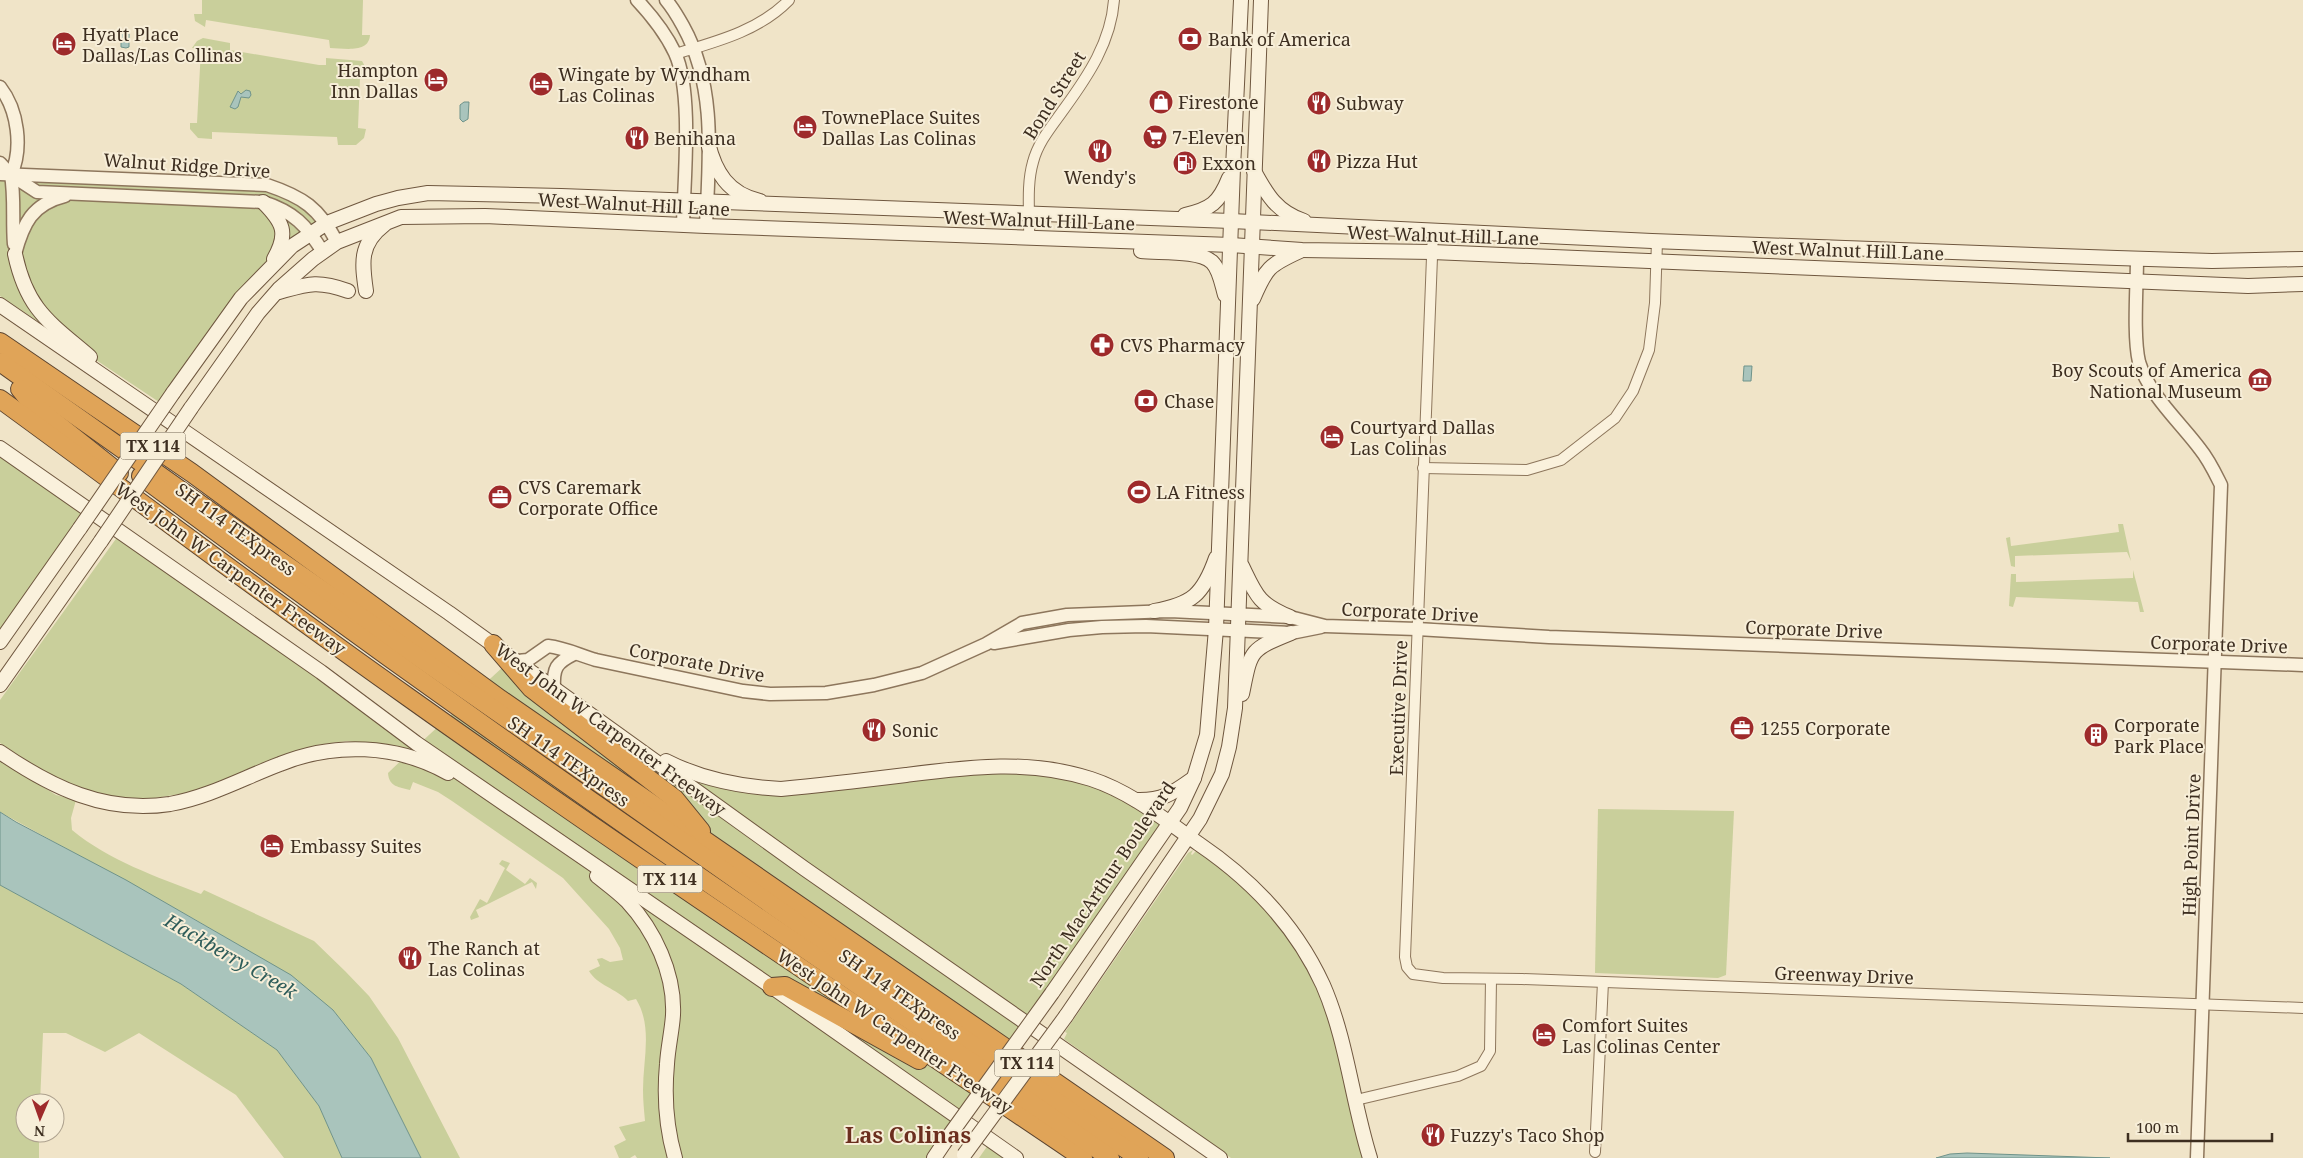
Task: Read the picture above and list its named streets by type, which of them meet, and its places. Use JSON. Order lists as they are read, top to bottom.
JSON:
{
  "streets": {
    "highway": ["TX 114", "SH 114 TEXpress", "West John W Carpenter Freeway"],
    "main road": ["West Walnut Hill Lane", "North MacArthur Boulevard"],
    "street": [
      "Bond Street",
      "Walnut Ridge Drive",
      "Corporate Drive",
      "Executive Drive",
      "High Point Drive",
      "Greenway Drive"
    ]
  },
  "crossings": [
    ["Bond Street", "West Walnut Hill Lane"],
    ["Walnut Ridge Drive", "West Walnut Hill Lane"],
    ["West Walnut Hill Lane", "Executive Drive"],
    ["West Walnut Hill Lane", "High Point Drive"],
    ["West Walnut Hill Lane", "North MacArthur Boulevard"],
    ["West John W Carpenter Freeway", "Corporate Drive"],
    ["Corporate Drive", "Executive Drive"],
    ["Corporate Drive", "High Point Drive"],
    ["Corporate Drive", "North MacArthur Boulevard"],
    ["Executive Drive", "Greenway Drive"],
    ["High Point Drive", "Greenway Drive"]
  ],
  "districts": ["Las Colinas"],
  "water": ["Hackberry Creek"],
  "places": {
    "bank": ["Bank of America", "Chase"],
    "hotel": [
      "Hyatt Place Dallas/Las Collinas",
      "Hampton Inn Dallas",
      "Wingate by Wyndham Las Colinas",
      "TownePlace Suites Dallas Las Colinas",
      "Courtyard Dallas Las Colinas",
      "Embassy Suites",
      "Comfort Suites Las Colinas Center"
    ],
    "shop": ["Firestone"],
    "restaurant": [
      "Subway",
      "Benihana",
      "Wendy's",
      "Pizza Hut",
      "Sonic",
      "The Ranch at Las Colinas",
      "Fuzzy's Taco Shop"
    ],
    "supermarket": ["7-Eleven"],
    "fuel station": ["Exxon"],
    "pharmacy": ["CVS Pharmacy"],
    "museum": ["Boy Scouts of America National Museum"],
    "sports": ["LA Fitness"],
    "office": ["CVS Caremark Corporate Office", "1255 Corporate"],
    "building": ["Corporate Park Place"]
  },
  "scale_bar": "100 m",
  "north": "bottom"
}
